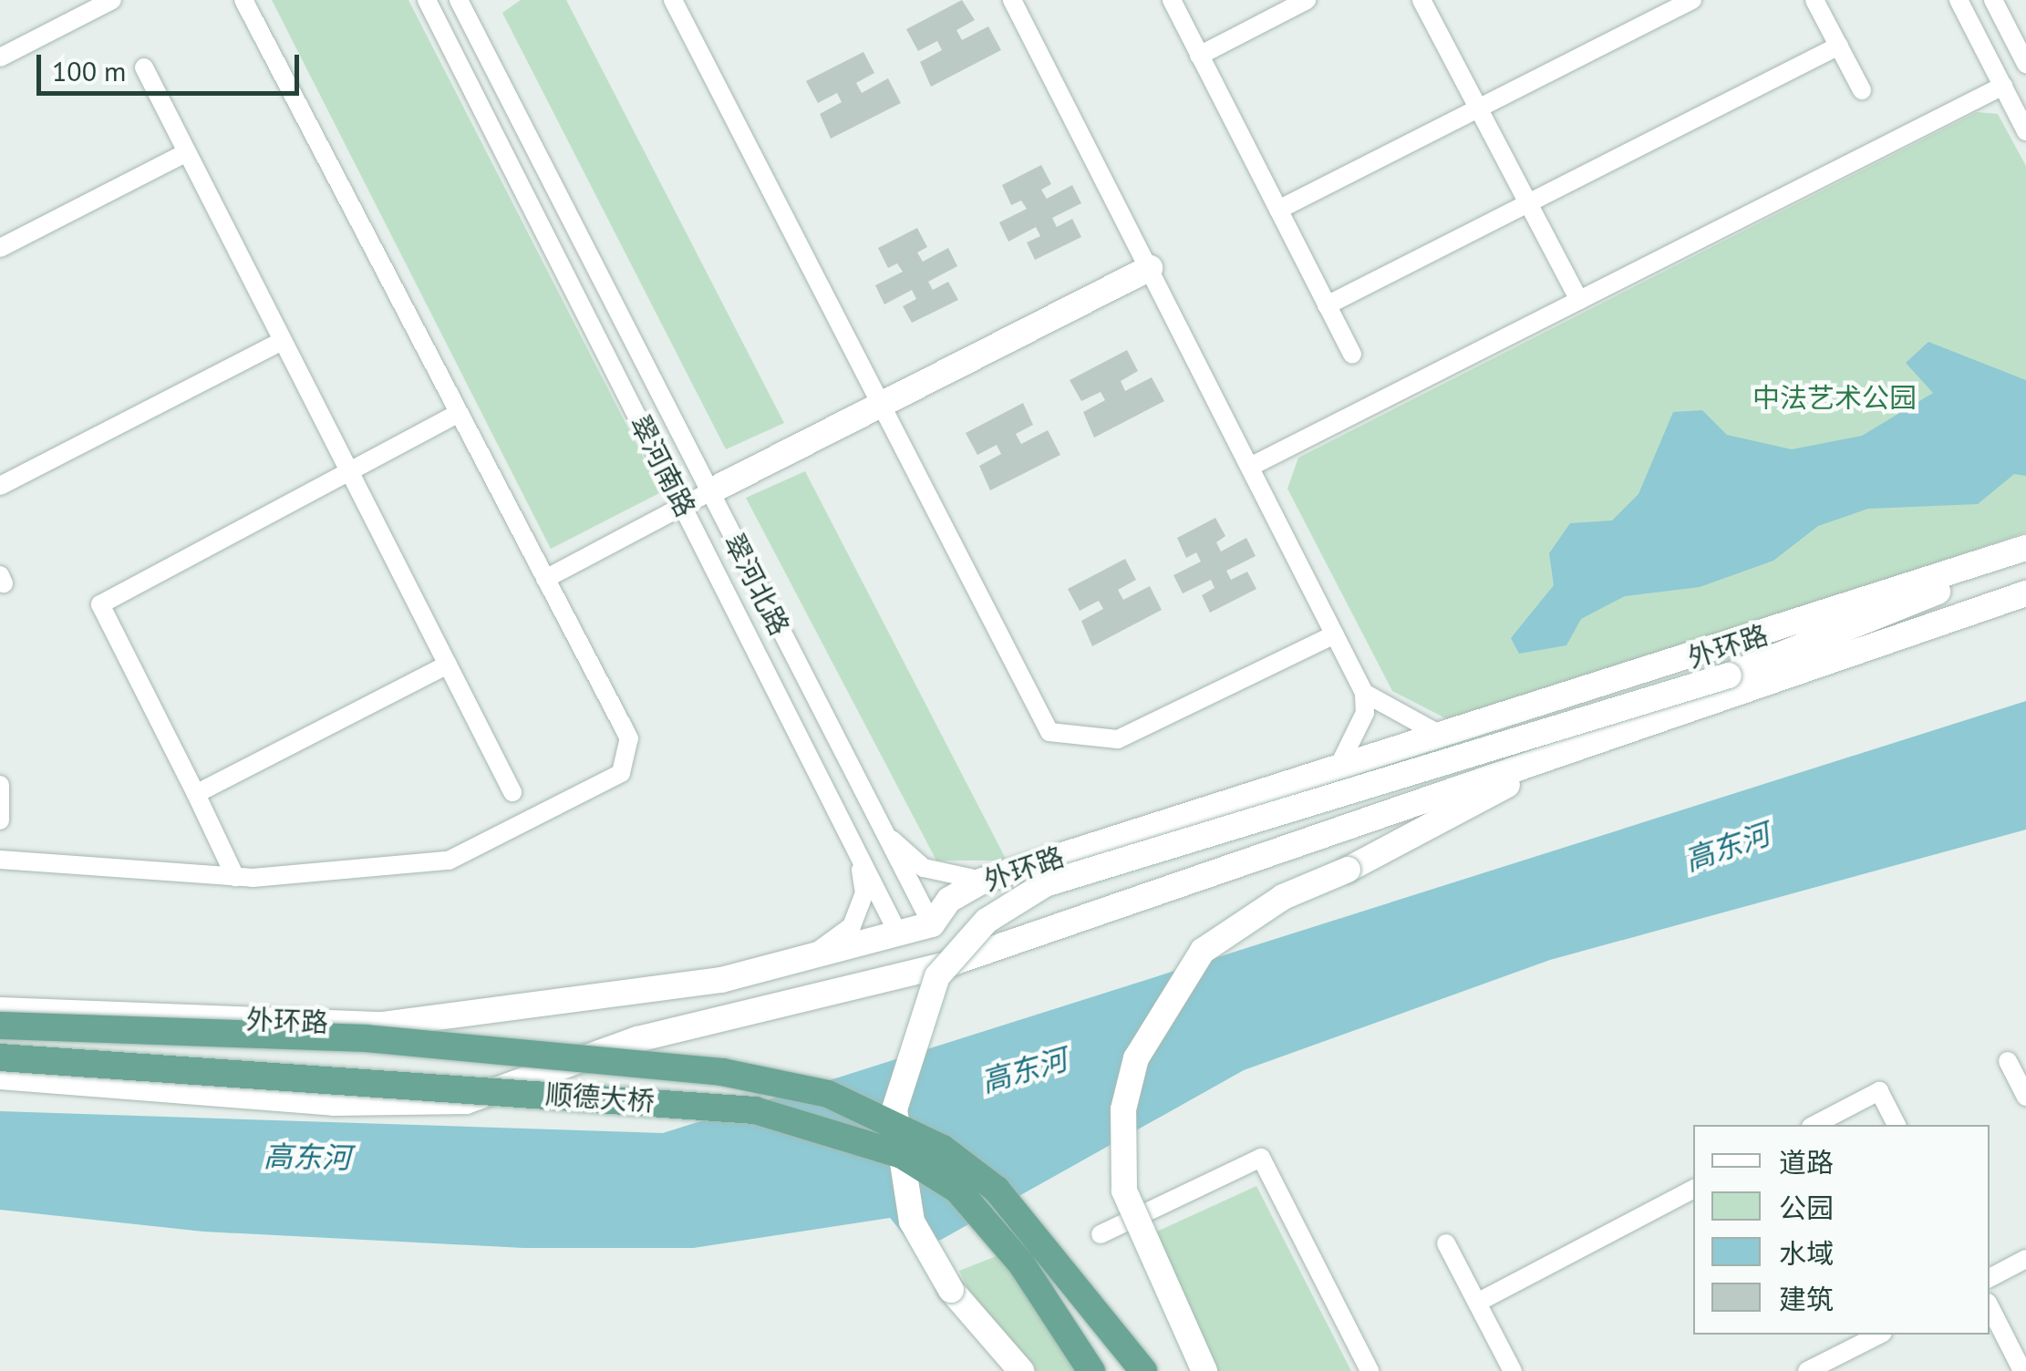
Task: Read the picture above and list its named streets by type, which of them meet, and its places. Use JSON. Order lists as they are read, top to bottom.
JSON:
{
  "streets": {
    "main road": ["外环路", "顺德大桥"],
    "street": ["翠河南路", "翠河北路"]
  },
  "crossings": [
    ["翠河南路", "外环路"],
    ["翠河北路", "外环路"]
  ],
  "water": ["高东河"],
  "parks": ["中法艺术公园"],
  "legend": [
    "道路",
    "公园",
    "水域",
    "建筑"
  ],
  "scale_bar": "100 m"
}
